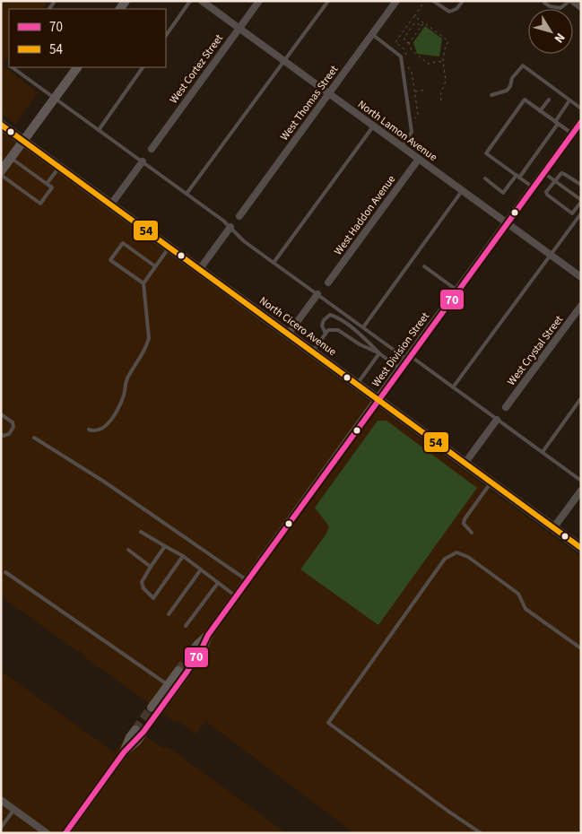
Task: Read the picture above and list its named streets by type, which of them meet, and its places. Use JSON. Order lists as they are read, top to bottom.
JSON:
{
  "streets": {
    "main road": ["North Cicero Avenue", "West Division Street"],
    "street": [
      "West Cortez Street",
      "West Thomas Street",
      "North Lamon Avenue",
      "West Haddon Avenue",
      "West Crystal Street"
    ]
  },
  "crossings": [
    ["West Cortez Street", "North Lamon Avenue"],
    ["West Thomas Street", "North Lamon Avenue"],
    ["North Lamon Avenue", "West Haddon Avenue"],
    ["North Lamon Avenue", "West Division Street"],
    ["North Cicero Avenue", "West Division Street"]
  ],
  "lines": ["transit line 70", "transit line 54"],
  "legend": ["70", "54"],
  "north": "bottom right"
}
